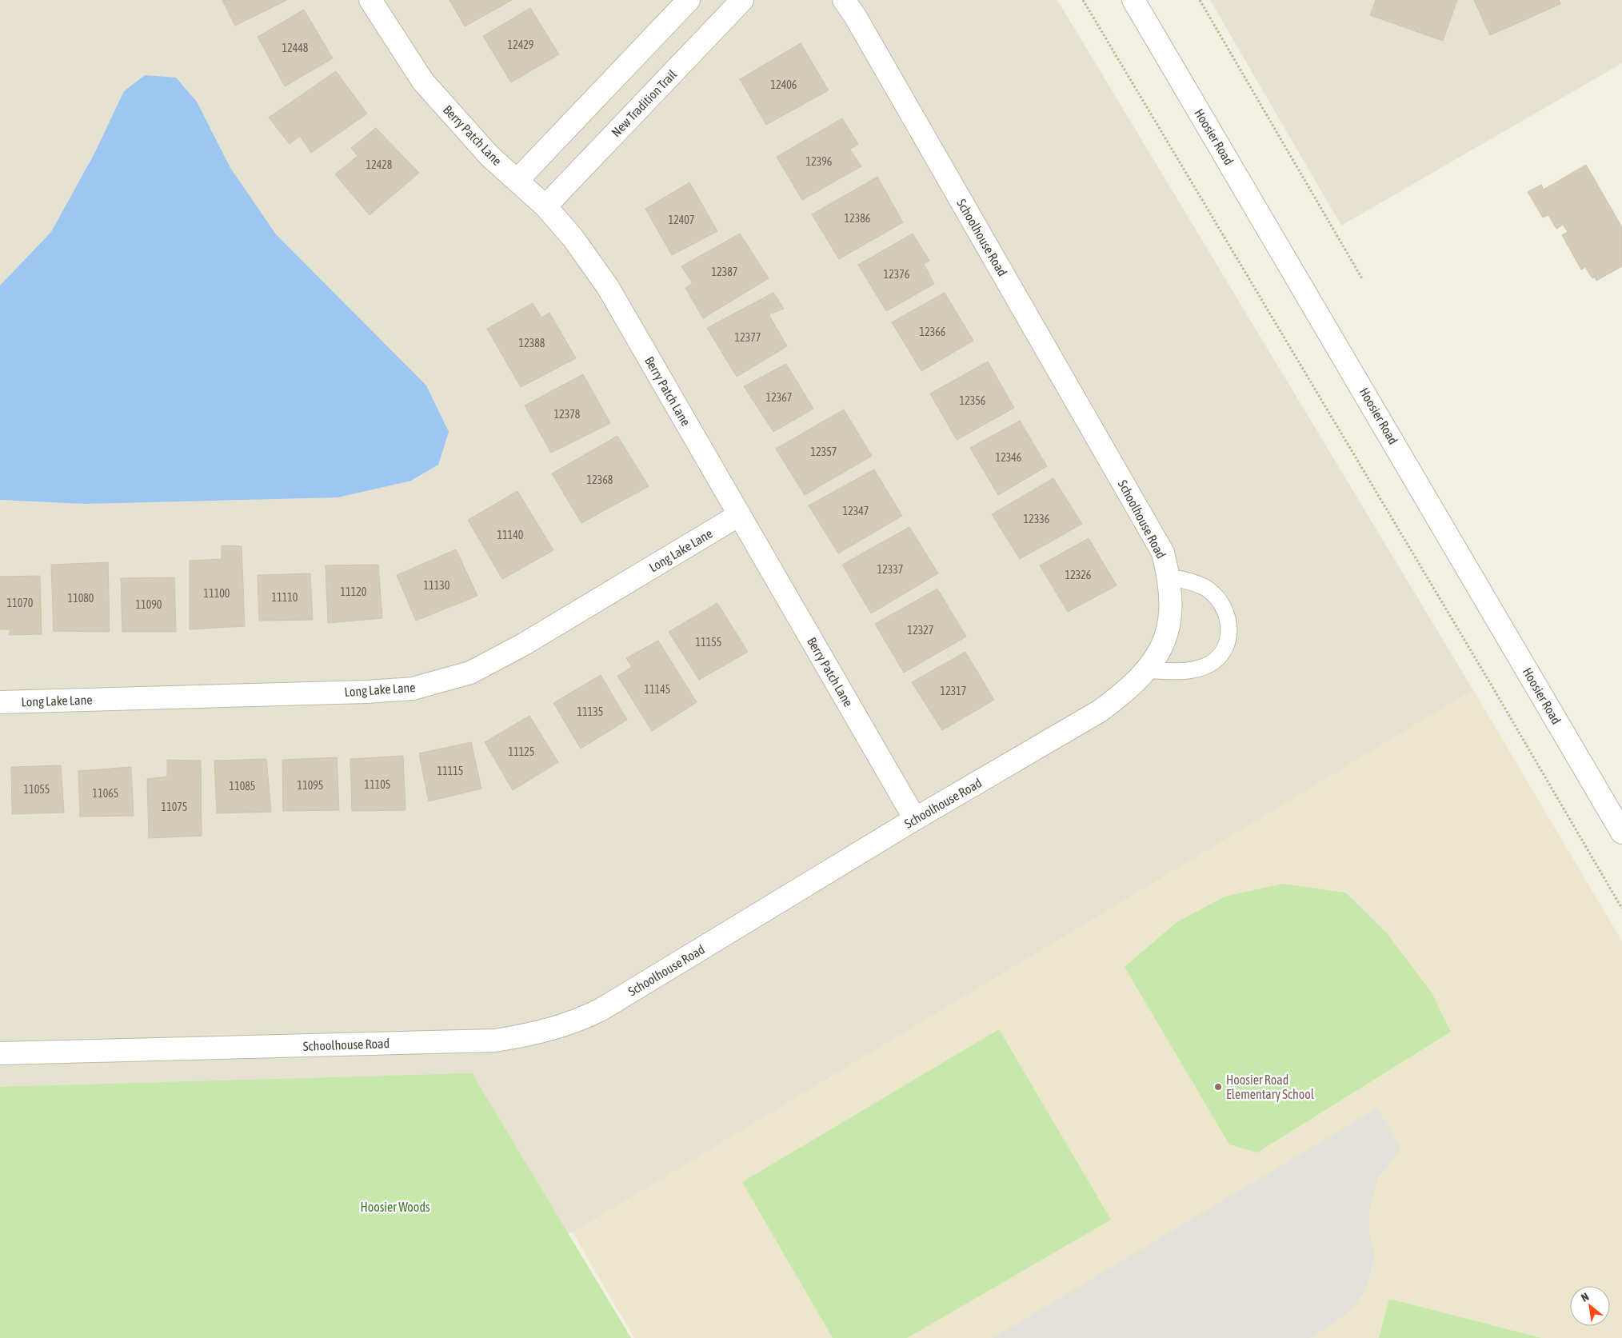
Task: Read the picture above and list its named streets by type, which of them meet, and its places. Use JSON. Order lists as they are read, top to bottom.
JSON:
{
  "streets": {
    "street": [
      "New Tradition Trail",
      "Berry Patch Lane",
      "Hoosier Road",
      "Schoolhouse Road",
      "Long Lake Lane"
    ]
  },
  "crossings": [
    ["New Tradition Trail", "Berry Patch Lane"],
    ["Berry Patch Lane", "Schoolhouse Road"],
    ["Berry Patch Lane", "Long Lake Lane"]
  ],
  "parks": ["Hoosier Woods"],
  "places": ["Hoosier Road Elementary School"],
  "house_numbers": [
    "12429",
    "12448",
    "12406",
    "12396",
    "12428",
    "12386",
    "12407",
    "12387",
    "12376",
    "12366",
    "12377",
    "12388",
    "12367",
    "12356",
    "12378",
    "12357",
    "12346",
    "12368",
    "12347",
    "12336",
    "11140",
    "12337",
    "12326",
    "11130",
    "11120",
    "11100",
    "11110",
    "11080",
    "11070",
    "11090",
    "12327",
    "11155",
    "11145",
    "12317",
    "11135",
    "11125",
    "11115",
    "11105",
    "11095",
    "11085",
    "11055",
    "11065",
    "11075"
  ],
  "north": "top left"
}
